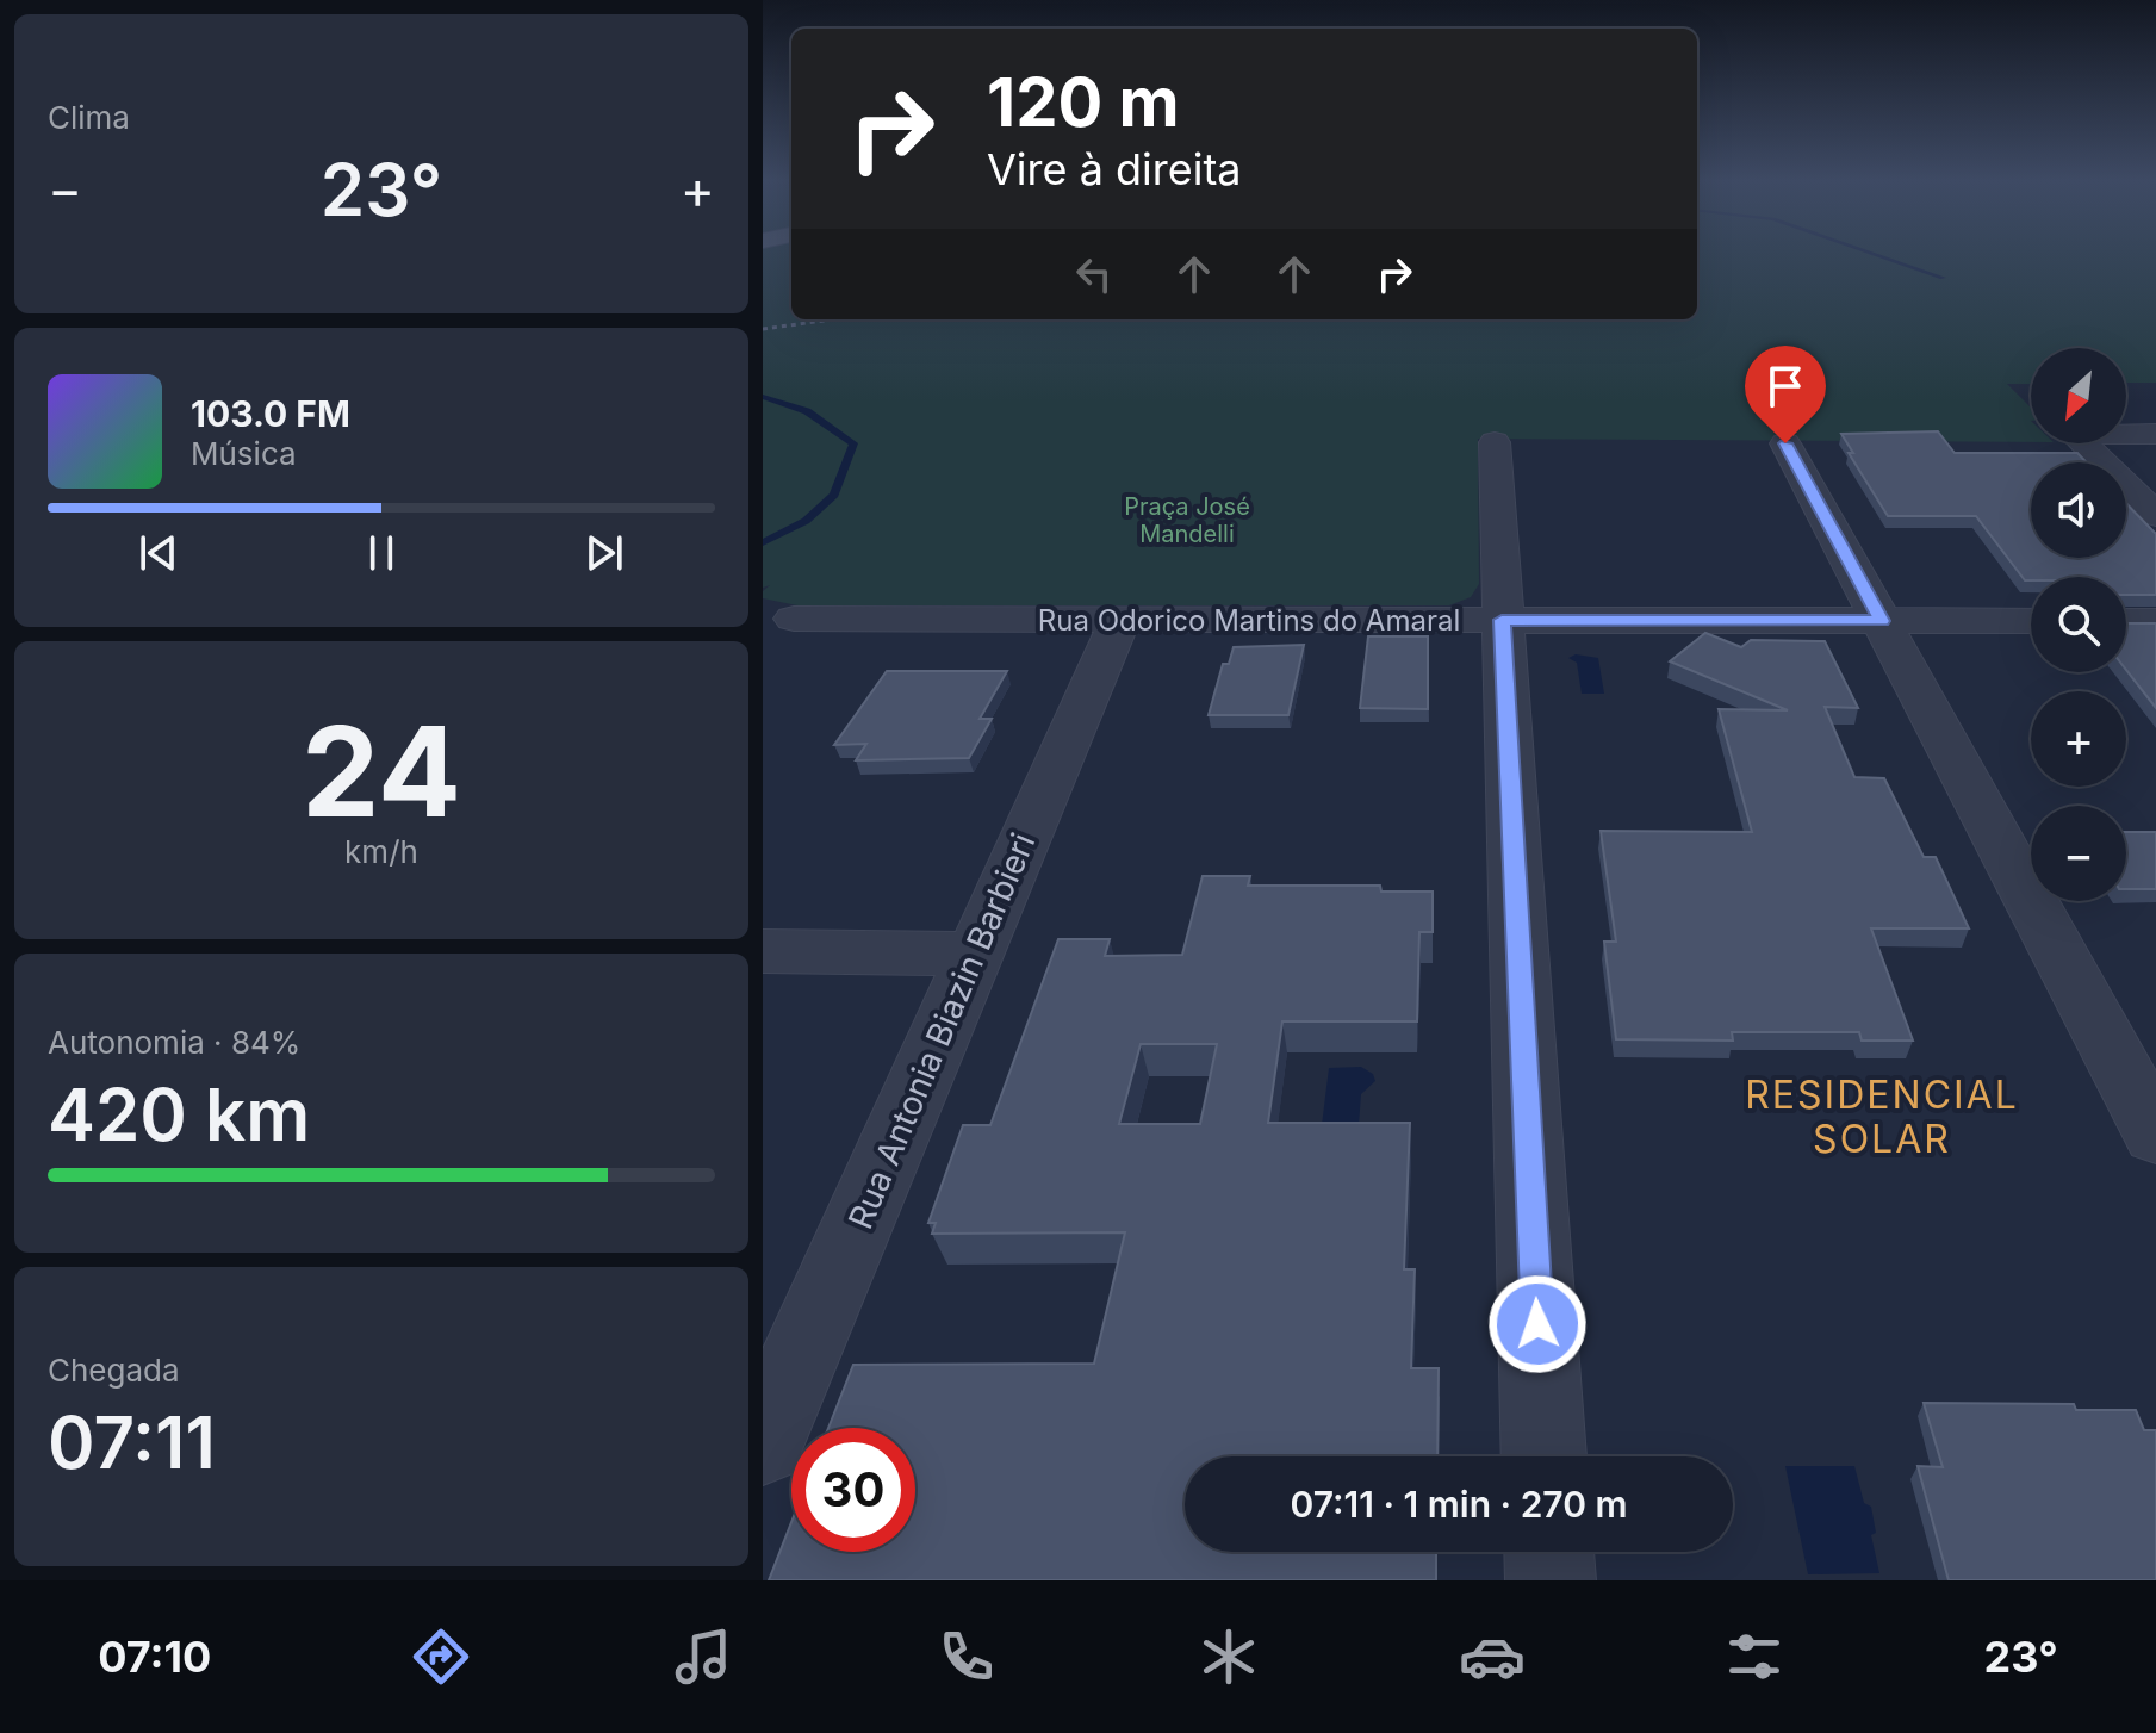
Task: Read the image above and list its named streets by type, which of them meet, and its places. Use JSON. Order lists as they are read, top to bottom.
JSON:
{
  "streets": {
    "street": ["Rua Odorico Martins do Amaral", "Rua Antonia Biazin Barbieri"]
  },
  "crossings": [
    ["Rua Odorico Martins do Amaral", "Rua Antonia Biazin Barbieri"]
  ],
  "districts": ["RESIDENCIAL SOLAR"],
  "parks": ["Praça José Mandelli"],
  "north": "bottom left",
  "page": {
    "tile": [
      "Clima",
      ["24", "km/h"],
      ["Autonomia · 84%", "420 km"],
      ["Chegada", "07:11"]
    ],
    "turn": ["120 m", "Vire à direita"],
    "heat": ["−", "23°", "+"],
    "map_buttons": ["+", "−"],
    "song": ["103.0 FM", "Música"],
    "limit": "30",
    "trip": "07:11 · 1 min · 270 m",
    "tabs": ["07:10", "23°"]
  }
}
